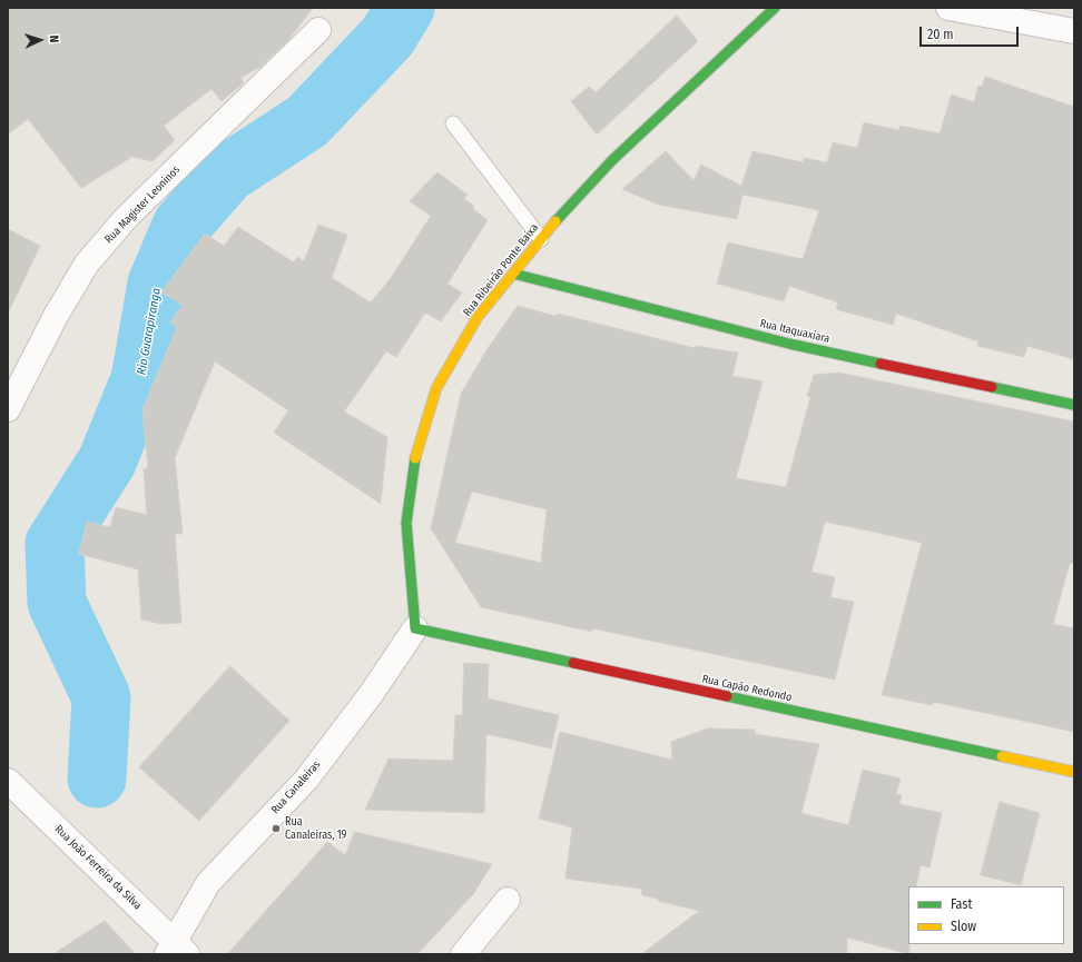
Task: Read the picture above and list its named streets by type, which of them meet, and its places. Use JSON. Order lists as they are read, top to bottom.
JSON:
{
  "streets": {
    "street": [
      "Rua Magister Leoninos",
      "Rua Ribeirão Ponte Baixa",
      "Rua Itaquaxiara",
      "Rua Capão Redondo",
      "Rua Canaleiras",
      "Rua João Ferreira da Silva"
    ]
  },
  "crossings": [
    ["Rua Ribeirão Ponte Baixa", "Rua Itaquaxiara"],
    ["Rua Ribeirão Ponte Baixa", "Rua Capão Redondo"],
    ["Rua Ribeirão Ponte Baixa", "Rua Canaleiras"],
    ["Rua Capão Redondo", "Rua Canaleiras"],
    ["Rua Canaleiras", "Rua João Ferreira da Silva"]
  ],
  "water": ["Rio Guarapiranga"],
  "places": ["Rua Canaleiras, 19"],
  "legend": ["Fast", "Slow"],
  "scale_bar": "20 m",
  "north": "right"
}
